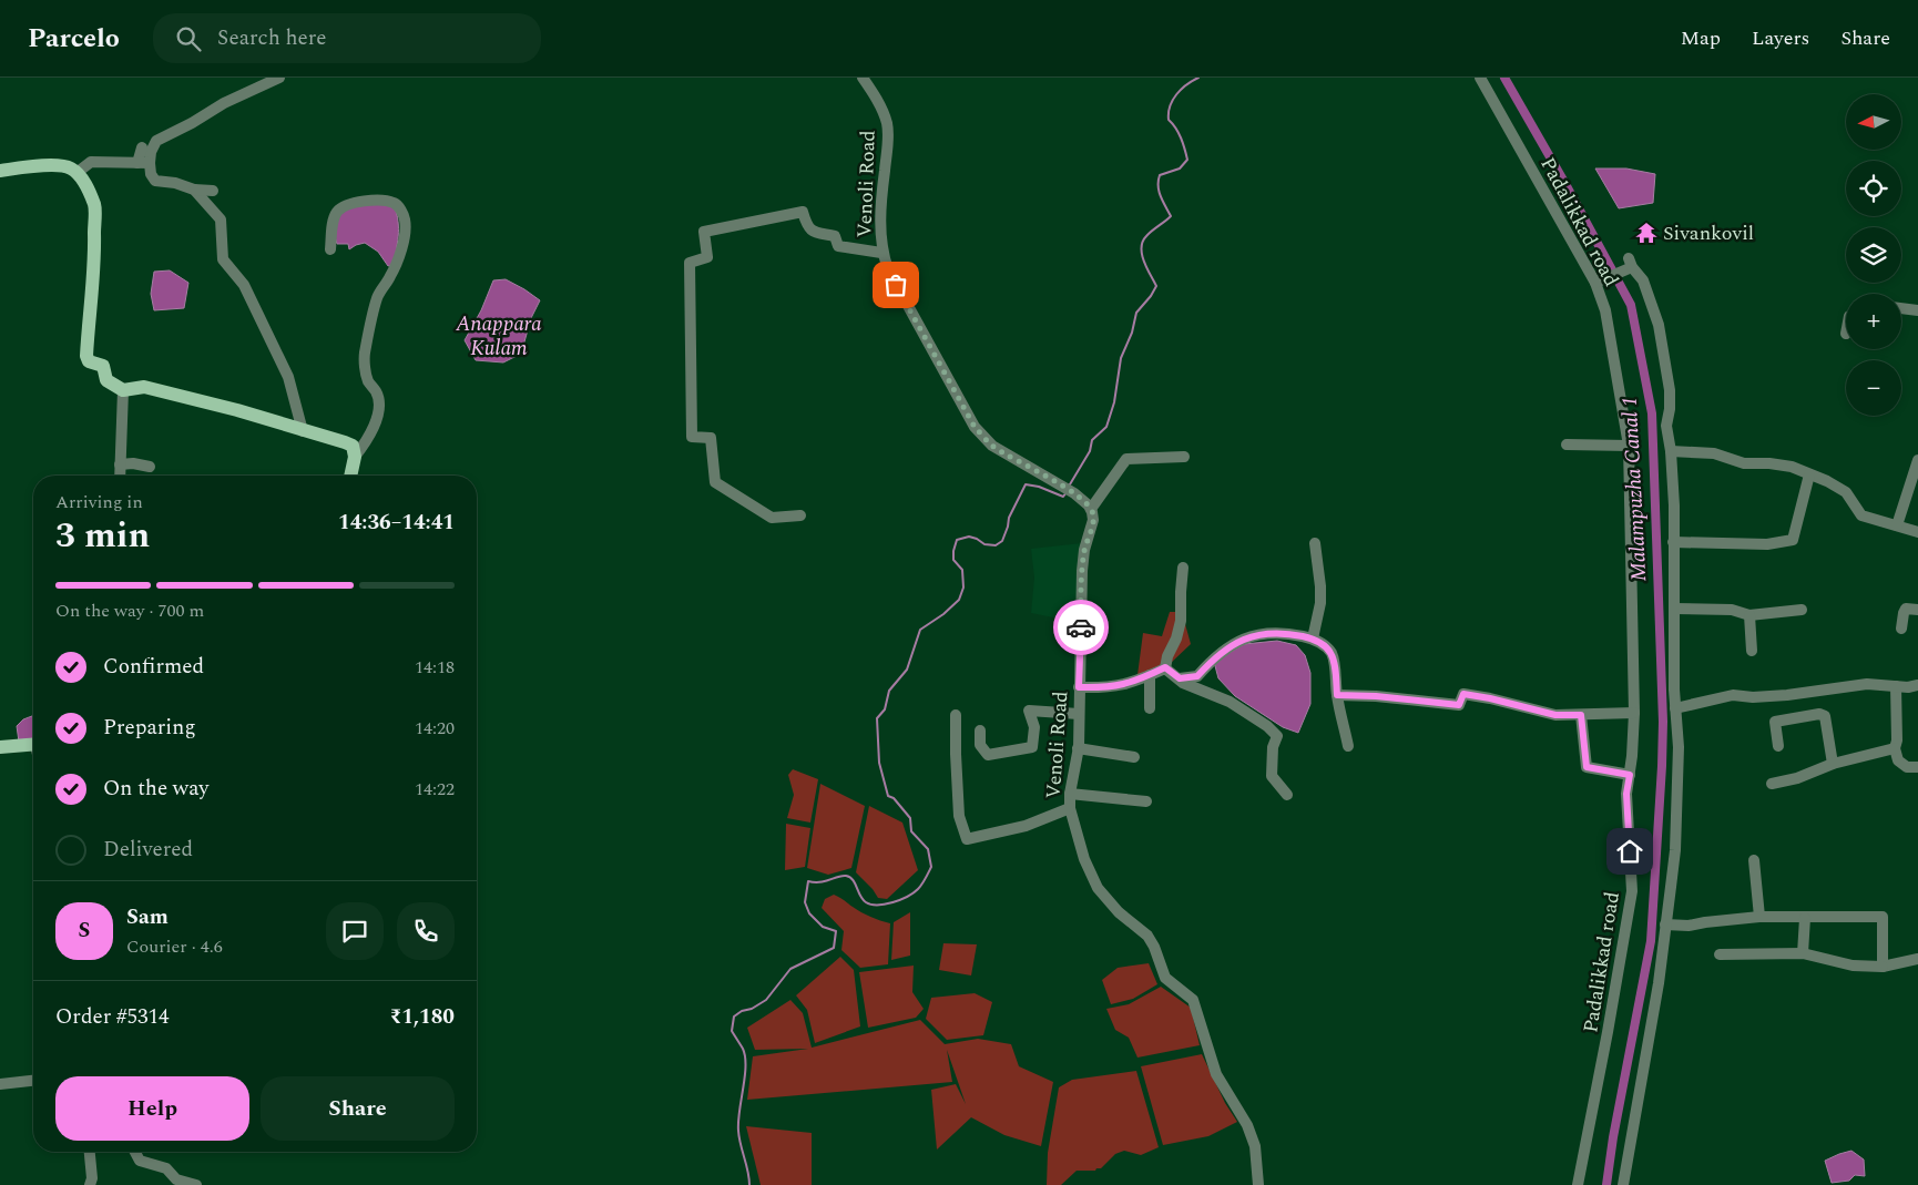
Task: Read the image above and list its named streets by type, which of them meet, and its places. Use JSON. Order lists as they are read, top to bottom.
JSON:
{
  "streets": {
    "street": ["Venoli Road", "Padalikkad road"]
  },
  "water": ["Anappara Kulam", "Malampuzha Canal 1"],
  "places": {
    "temple": ["Sivankovil"]
  },
  "north": "left",
  "page": {
    "header": "Parcelo",
    "search": "Search here",
    "nav": ["Map", "Layers", "Share"],
    "map_buttons": ["+", "−"],
    "heading": ["3 min", "Arriving in", "14:36–14:41"],
    "panel": [
      "Sam",
      "Courier · 4.6",
      "Order #5314",
      "₹1,180"
    ],
    "bar": "On the way · 700 m",
    "list": [
      ["Confirmed", "14:18"],
      ["Preparing", "14:20"],
      ["On the way", "14:22"],
      "Delivered"
    ],
    "round": "S",
    "buttons": ["Help", "Share"]
  }
}
